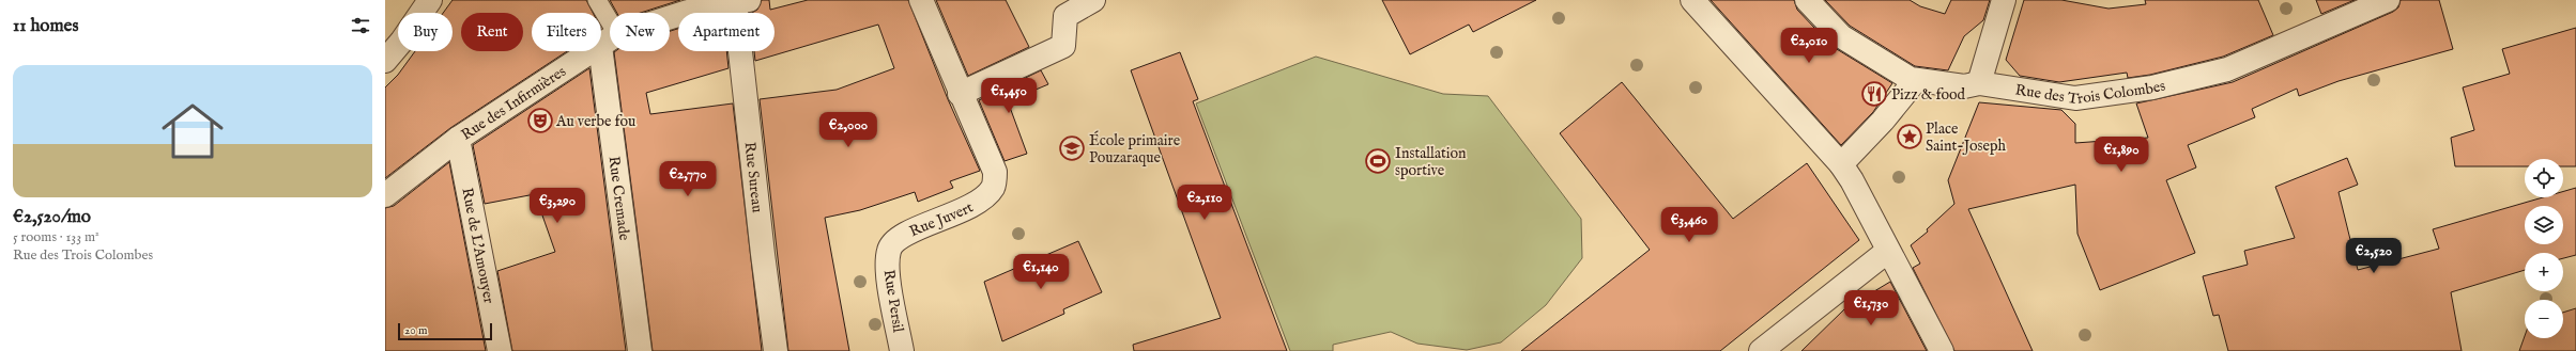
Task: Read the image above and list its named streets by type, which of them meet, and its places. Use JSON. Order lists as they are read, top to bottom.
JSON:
{
  "streets": {
    "street": [
      "Rue des Trois Colombes",
      "Rue des Infirmières",
      "Rue Sureau",
      "Rue Cremade",
      "Rue Juvert",
      "Rue de L'Amouyer",
      "Rue Persil"
    ]
  },
  "crossings": [
    ["Rue des Infirmières", "Rue Sureau"],
    ["Rue des Infirmières", "Rue Cremade"],
    ["Rue des Infirmières", "Rue de L'Amouyer"],
    ["Rue Juvert", "Rue Persil"]
  ],
  "places": {
    "restaurant": ["Pizz & food"],
    "theatre": ["Au verbe fou"],
    "place": ["Place Saint-Joseph"],
    "school or university": ["École primaire Pouzaraque"],
    "sports": ["Installation sportive"]
  },
  "scale_bar": "20 m",
  "page": {
    "heading": "11 homes",
    "chip": [
      "Buy",
      "Rent",
      "Filters",
      "New",
      "Apartment"
    ],
    "price": [
      "€2,010",
      "€1,450",
      "€2,000",
      "€1,890",
      "€2,770",
      "€2,110",
      "€3,290",
      "€3,460",
      "€2,520",
      "€1,140",
      "€1,730"
    ],
    "list": [
      {
        "name": "€2,520/mo",
        "note": "5 rooms · 133 m² · Rue des Trois Colombes"
      }
    ],
    "map_buttons": ["+", "−"],
    "scale": "20 m"
  }
}
